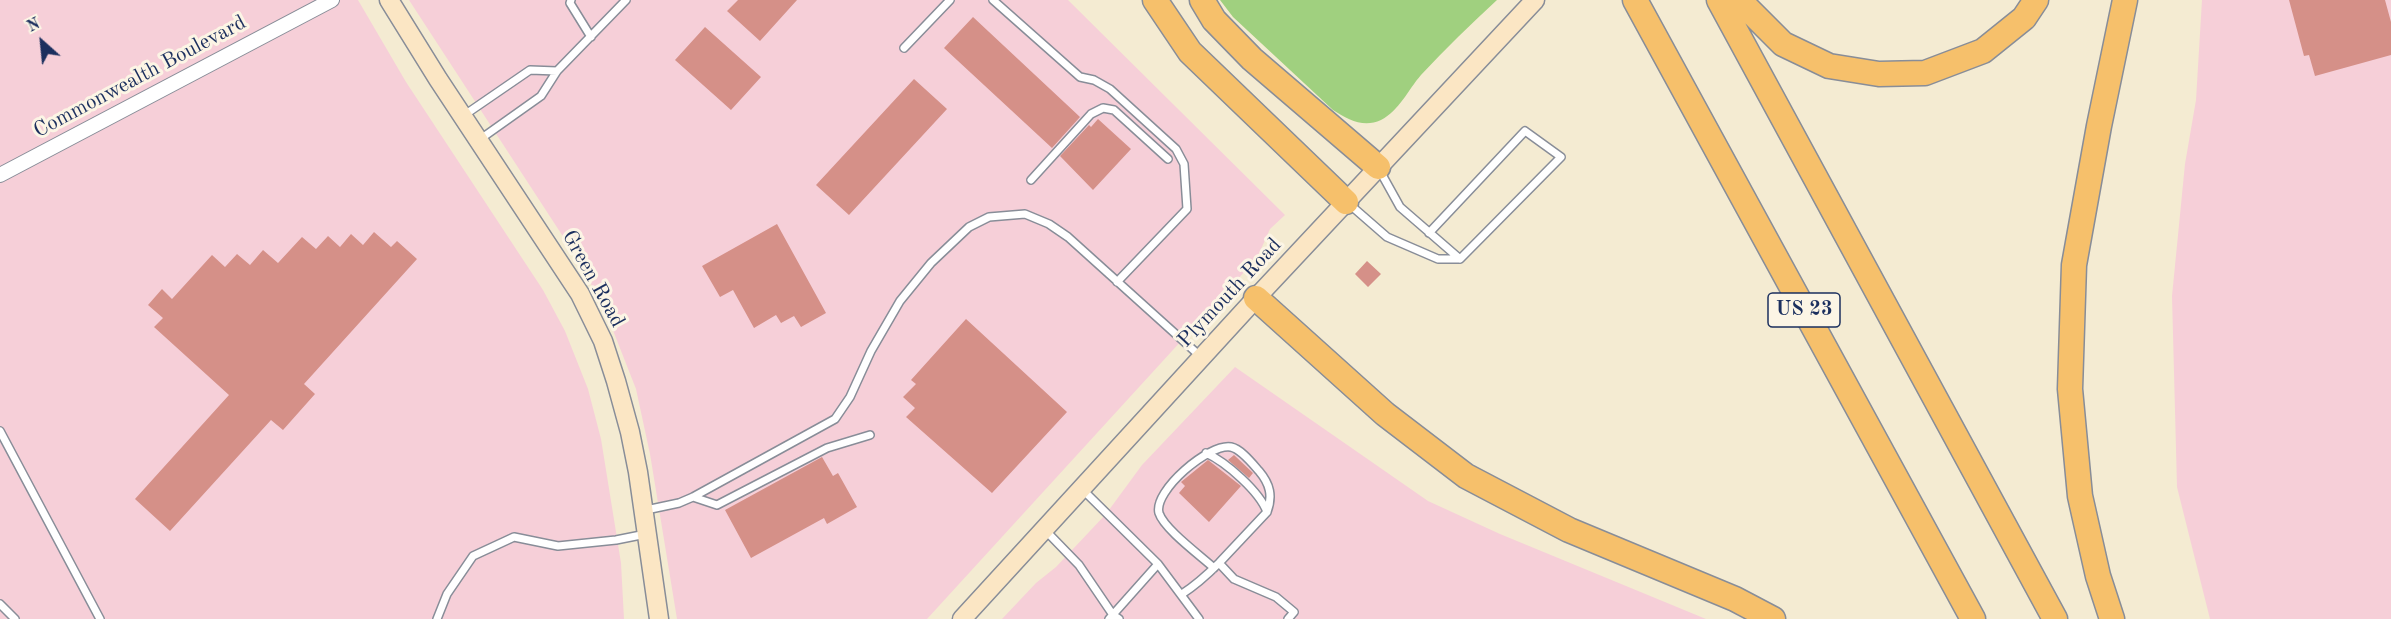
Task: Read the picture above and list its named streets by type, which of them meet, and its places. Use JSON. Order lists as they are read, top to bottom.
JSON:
{
  "streets": {
    "highway": ["US 23"],
    "main road": ["Green Road", "Plymouth Road"],
    "street": ["Commonwealth Boulevard"]
  },
  "north": "top left"
}
